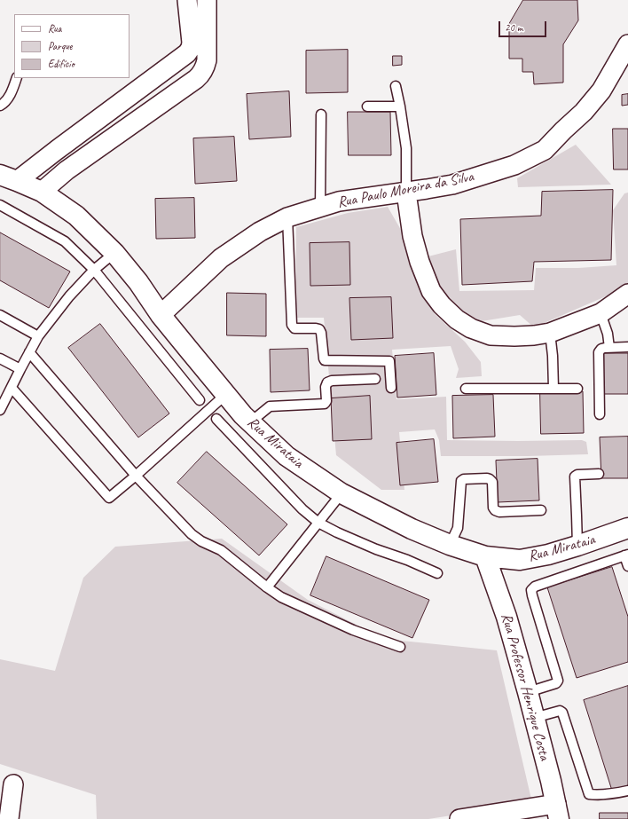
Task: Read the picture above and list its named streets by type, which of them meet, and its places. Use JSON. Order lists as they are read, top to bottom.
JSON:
{
  "streets": {
    "street": ["Rua Paulo Moreira da Silva", "Rua Mirataia", "Rua Professor Henrique Costa"]
  },
  "crossings": [
    ["Rua Paulo Moreira da Silva", "Rua Mirataia"],
    ["Rua Mirataia", "Rua Professor Henrique Costa"]
  ],
  "legend": ["Rua", "Parque", "Edifício"],
  "scale_bar": "20 m"
}
